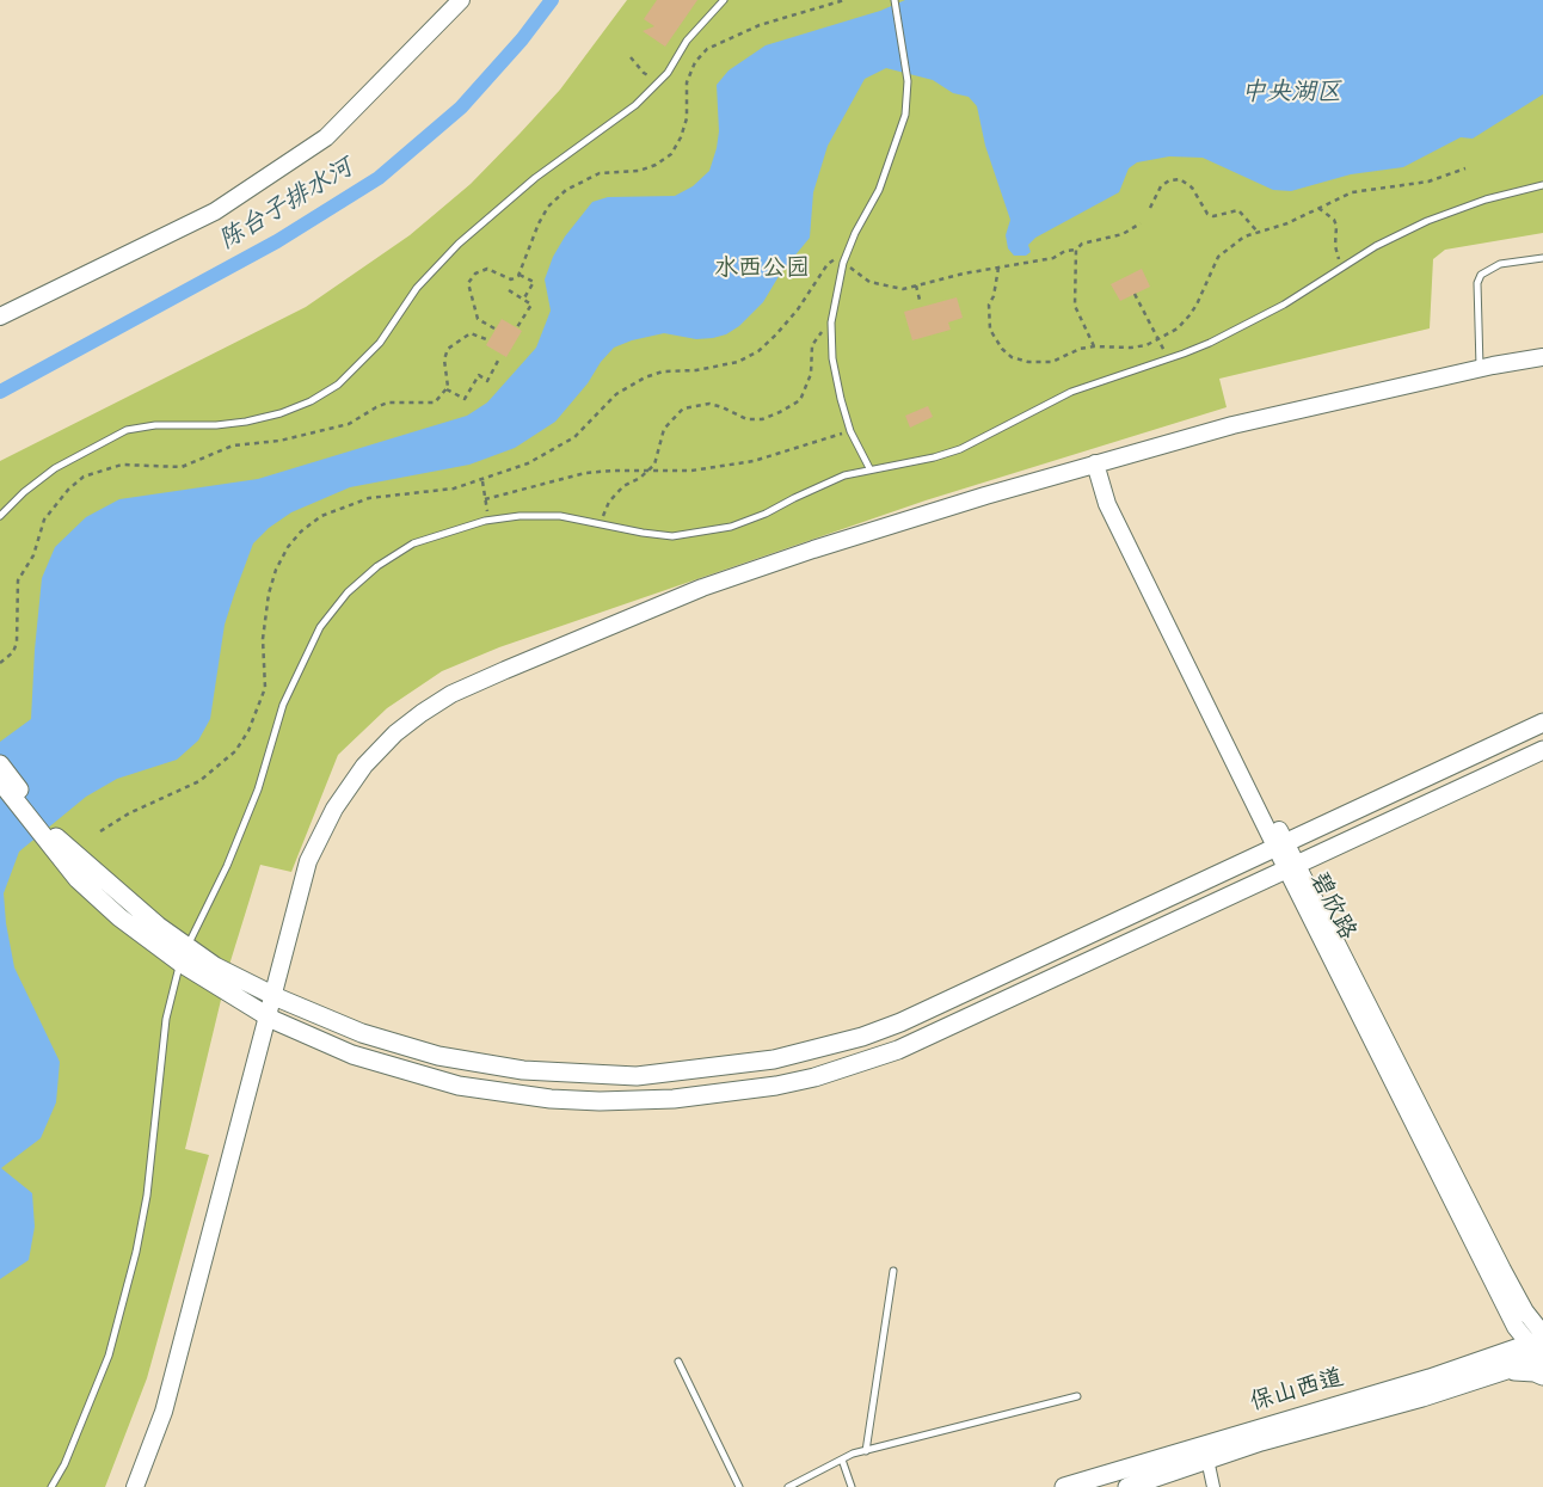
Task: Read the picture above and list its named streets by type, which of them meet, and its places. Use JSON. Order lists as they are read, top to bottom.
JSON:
{
  "streets": {
    "main road": ["保山西道"],
    "street": ["碧欣路"]
  },
  "crossings": [
    ["碧欣路", "保山西道"]
  ],
  "water": ["中央湖区", "陈台子排水河"],
  "parks": ["水西公园"]
}
